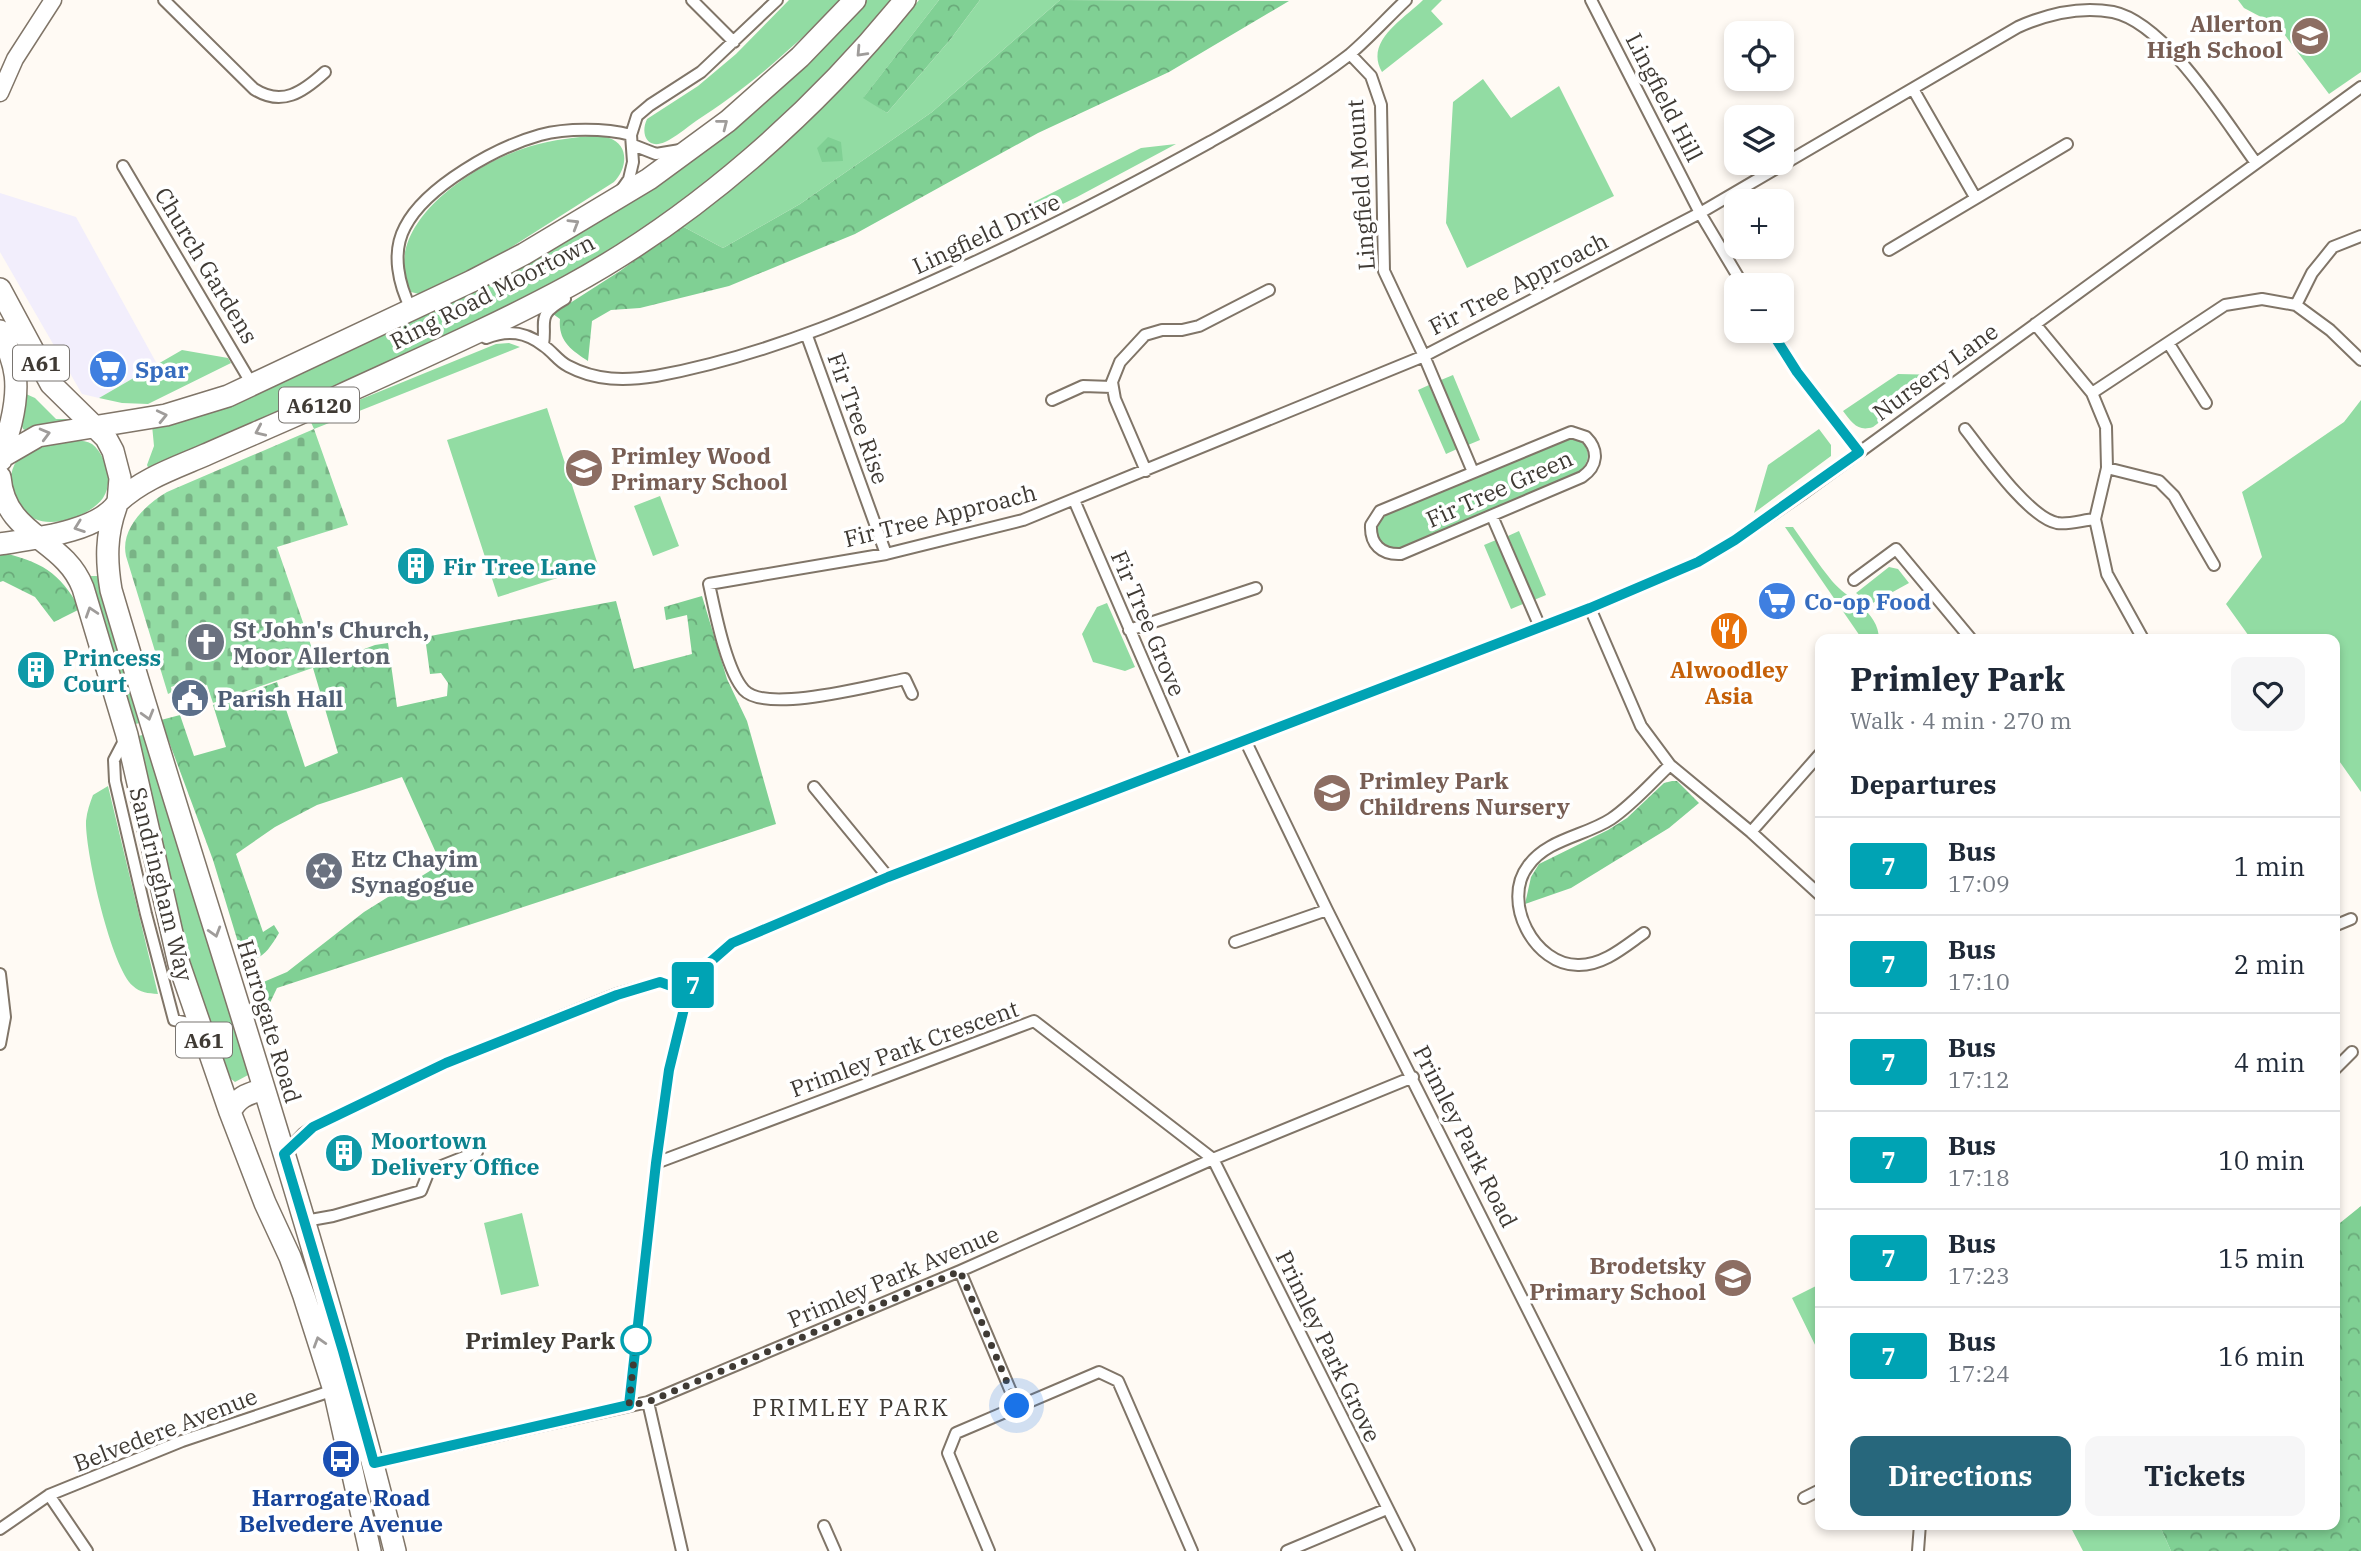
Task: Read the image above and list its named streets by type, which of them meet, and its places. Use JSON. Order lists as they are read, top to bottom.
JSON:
{
  "streets": {
    "highway": [
      "Ring Road Moortown",
      "A61",
      "A6120",
      "Harrogate Road"
    ],
    "street": [
      "Lingfield Hill",
      "Lingfield Mount",
      "Lingfield Drive",
      "Church Gardens",
      "Fir Tree Approach",
      "Nursery Lane",
      "Fir Tree Rise",
      "Fir Tree Green",
      "Fir Tree Grove",
      "Primley Park Crescent",
      "Primley Park Road",
      "Primley Park Avenue",
      "Primley Park Grove",
      "Belvedere Avenue"
    ]
  },
  "crossings": [
    ["Lingfield Hill", "Fir Tree Approach"],
    ["Lingfield Mount", "Lingfield Drive"],
    ["Lingfield Mount", "Fir Tree Approach"],
    ["Lingfield Mount", "Fir Tree Green"],
    ["Lingfield Drive", "Ring Road Moortown"],
    ["Lingfield Drive", "Fir Tree Rise"],
    ["Church Gardens", "Ring Road Moortown"],
    ["Fir Tree Approach", "Nursery Lane"],
    ["Fir Tree Approach", "Fir Tree Rise"],
    ["Fir Tree Approach", "Fir Tree Grove"],
    ["Ring Road Moortown", "A61"],
    ["Ring Road Moortown", "Harrogate Road"],
    ["A61", "Harrogate Road"],
    ["Nursery Lane", "Fir Tree Grove"],
    ["Nursery Lane", "Primley Park Road"],
    ["Harrogate Road", "Primley Park Avenue"],
    ["Harrogate Road", "Belvedere Avenue"],
    ["Primley Park Crescent", "Primley Park Avenue"],
    ["Primley Park Crescent", "Primley Park Grove"],
    ["Primley Park Road", "Primley Park Avenue"],
    ["Primley Park Avenue", "Primley Park Grove"]
  ],
  "districts": ["PRIMLEY PARK"],
  "places": {
    "school or university": [
      "Allerton High School",
      "Primley Wood Primary School",
      "Primley Park Childrens Nursery",
      "Brodetsky Primary School"
    ],
    "supermarket": ["Spar", "Co-op Food"],
    "building": ["Fir Tree Lane", "Princess Court", "Moortown Delivery Office"],
    "restaurant": ["Alwoodley Asia"],
    "church": ["St John's Church, Moor Allerton"],
    "public building": ["Parish Hall"],
    "synagogue": ["Etz Chayim Synagogue"],
    "other": ["Primley Park"],
    "bus stop": ["Harrogate Road Belvedere Avenue"]
  },
  "lines": ["bus line 7"],
  "page": {
    "on_map": "7",
    "map_buttons": ["+", "−"],
    "heading": [
      ["Primley Park", "Walk · 4 min · 270 m"],
      "Departures"
    ],
    "list": [
      {
        "mark": "7",
        "name": "Bus",
        "note": "17:09",
        "value": "1 min"
      },
      {
        "mark": "7",
        "name": "Bus",
        "note": "17:10",
        "value": "2 min"
      },
      {
        "mark": "7",
        "name": "Bus",
        "note": "17:12",
        "value": "4 min"
      },
      {
        "mark": "7",
        "name": "Bus",
        "note": "17:18",
        "value": "10 min"
      },
      {
        "mark": "7",
        "name": "Bus",
        "note": "17:23",
        "value": "15 min"
      },
      {
        "mark": "7",
        "name": "Bus",
        "note": "17:24",
        "value": "16 min"
      }
    ],
    "buttons": ["Directions", "Tickets"]
  }
}
